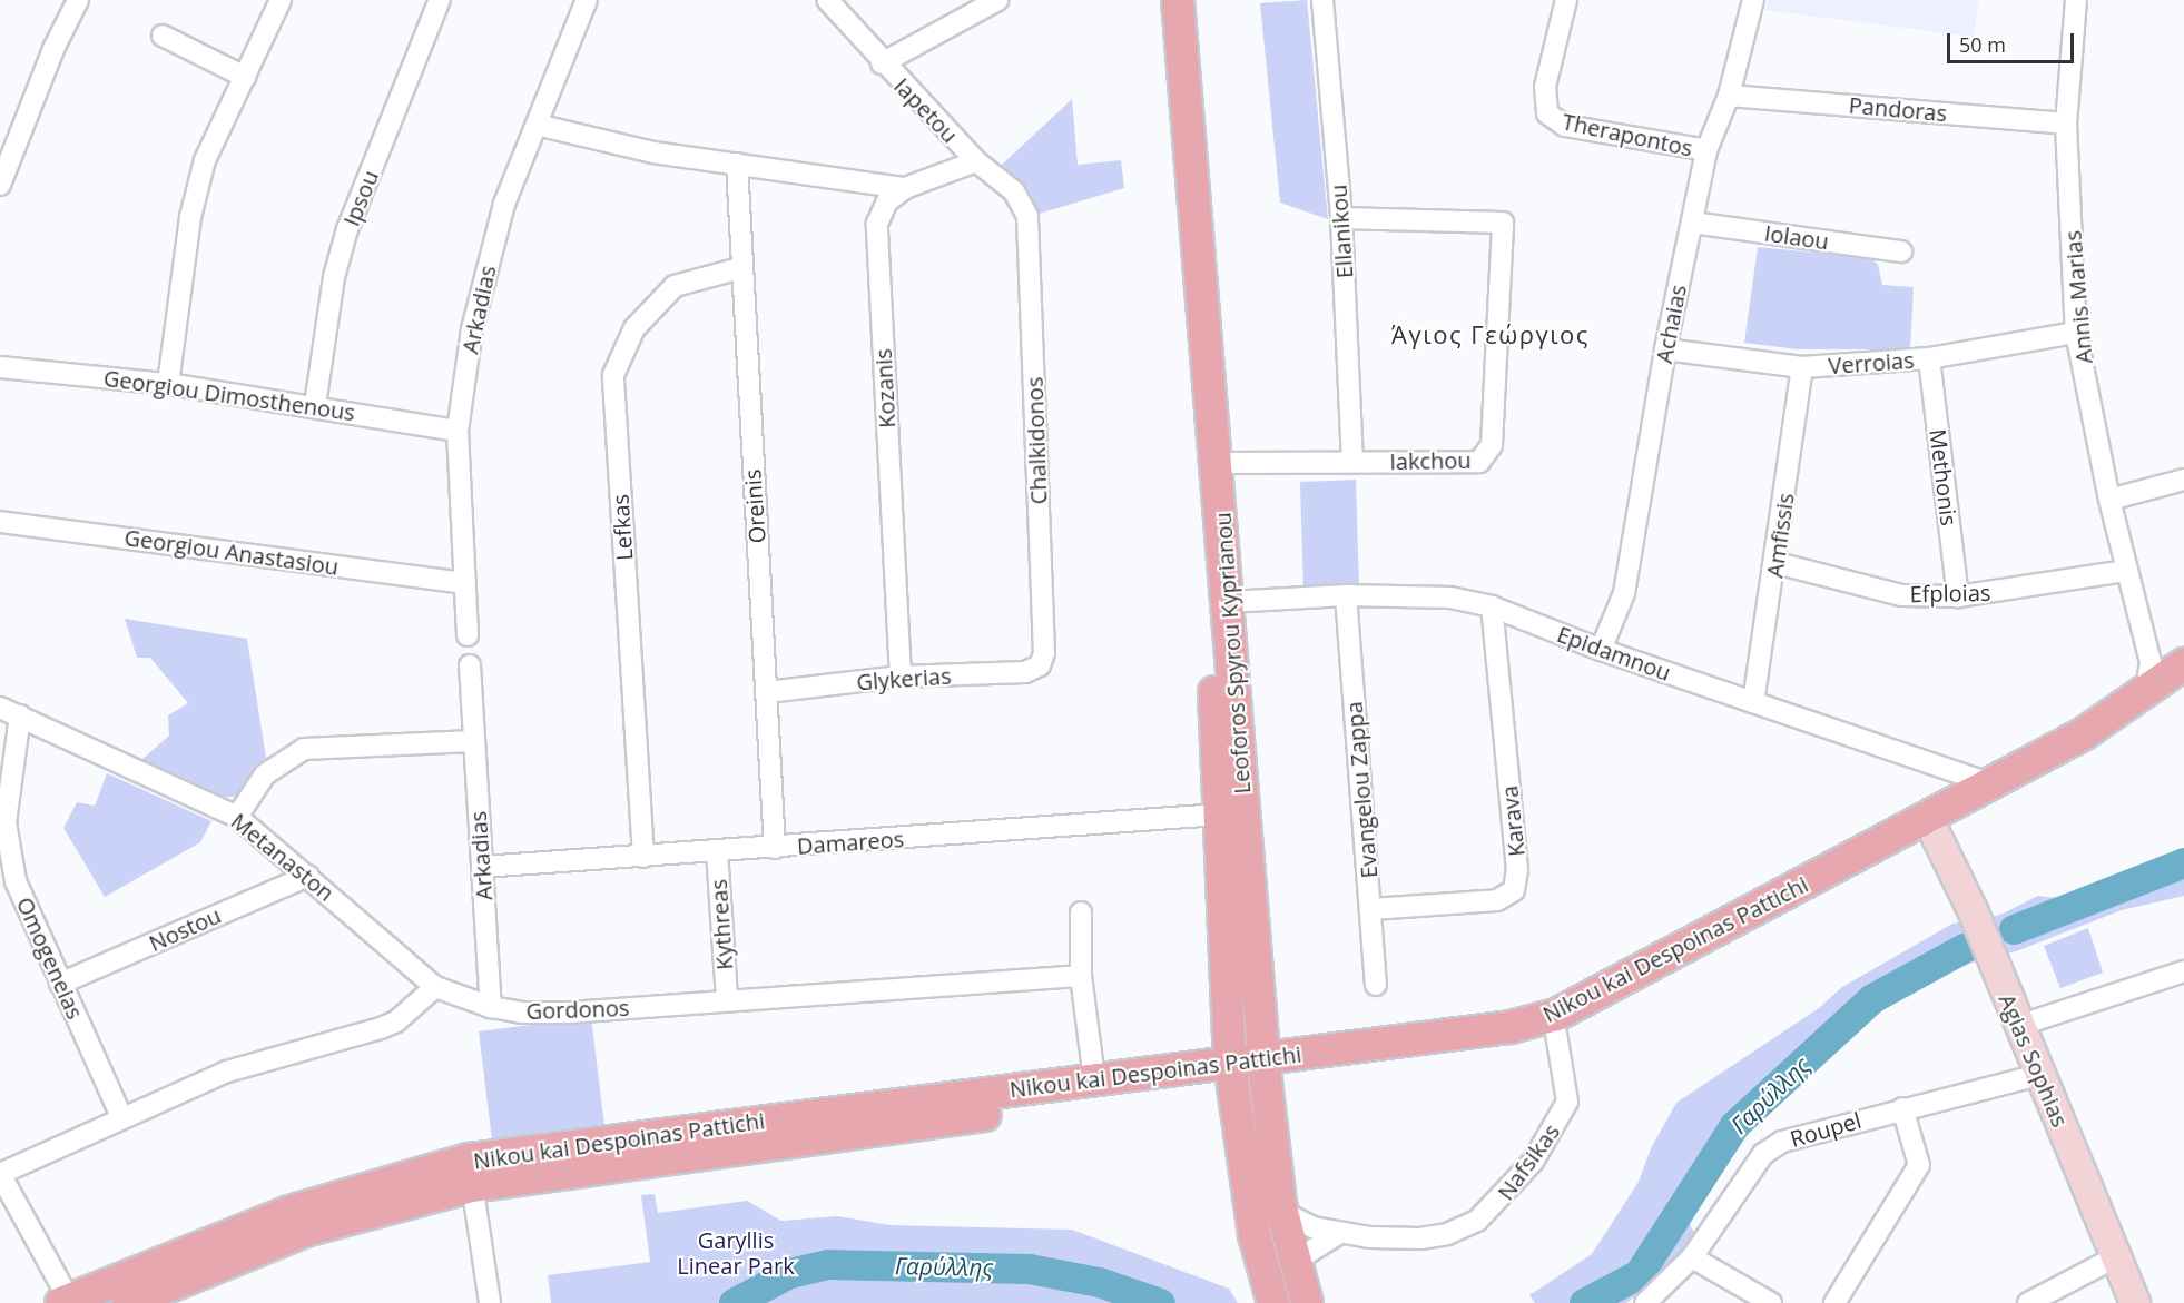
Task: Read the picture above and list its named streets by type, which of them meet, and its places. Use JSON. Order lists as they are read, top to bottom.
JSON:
{
  "streets": {
    "main road": ["Leoforos Spyrou Kyprianou", "Nikou kai Despoinas Pattichi"],
    "street": [
      "Pandoras",
      "Iapetou",
      "Therapontos",
      "Ipsou",
      "Ellanikou",
      "Iolaou",
      "Annis Marias",
      "Arkadias",
      "Achaias",
      "Verroias",
      "Kozanis",
      "Georgiou Dimosthenous",
      "Chalkidonos",
      "Iakchou",
      "Methonis",
      "Oreinis",
      "Lefkas",
      "Amfissis",
      "Georgiou Anastasiou",
      "Efploias",
      "Epidamnou",
      "Glykerias",
      "Evangelou Zappa",
      "Karava",
      "Damareos",
      "Metanaston",
      "Kythreas",
      "Nostou",
      "Omogeneias",
      "Gordonos",
      "Agias Sophias",
      "Roupel",
      "Nafsikas"
    ]
  },
  "crossings": [
    ["Pandoras", "Annis Marias"],
    ["Pandoras", "Achaias"],
    ["Iapetou", "Kozanis"],
    ["Iapetou", "Chalkidonos"],
    ["Therapontos", "Achaias"],
    ["Ipsou", "Georgiou Dimosthenous"],
    ["Ellanikou", "Iakchou"],
    ["Iolaou", "Achaias"],
    ["Annis Marias", "Verroias"],
    ["Annis Marias", "Efploias"],
    ["Annis Marias", "Nikou kai Despoinas Pattichi"],
    ["Arkadias", "Georgiou Dimosthenous"],
    ["Arkadias", "Georgiou Anastasiou"],
    ["Arkadias", "Damareos"],
    ["Arkadias", "Gordonos"],
    ["Achaias", "Verroias"],
    ["Achaias", "Epidamnou"],
    ["Verroias", "Methonis"],
    ["Verroias", "Amfissis"],
    ["Kozanis", "Glykerias"],
    ["Chalkidonos", "Glykerias"],
    ["Iakchou", "Leoforos Spyrou Kyprianou"],
    ["Methonis", "Efploias"],
    ["Oreinis", "Lefkas"],
    ["Oreinis", "Glykerias"],
    ["Oreinis", "Damareos"],
    ["Lefkas", "Damareos"],
    ["Amfissis", "Efploias"],
    ["Amfissis", "Epidamnou"],
    ["Leoforos Spyrou Kyprianou", "Epidamnou"],
    ["Leoforos Spyrou Kyprianou", "Damareos"],
    ["Leoforos Spyrou Kyprianou", "Nikou kai Despoinas Pattichi"],
    ["Leoforos Spyrou Kyprianou", "Nafsikas"],
    ["Epidamnou", "Evangelou Zappa"],
    ["Epidamnou", "Karava"],
    ["Epidamnou", "Nikou kai Despoinas Pattichi"],
    ["Evangelou Zappa", "Karava"],
    ["Damareos", "Kythreas"],
    ["Metanaston", "Nostou"],
    ["Metanaston", "Omogeneias"],
    ["Metanaston", "Gordonos"],
    ["Kythreas", "Gordonos"],
    ["Nostou", "Omogeneias"],
    ["Nikou kai Despoinas Pattichi", "Agias Sophias"],
    ["Nikou kai Despoinas Pattichi", "Nafsikas"],
    ["Agias Sophias", "Roupel"]
  ],
  "districts": ["Άγιος Γεώργιος"],
  "water": ["Γαρύλλης"],
  "parks": ["Garyllis Linear Park"],
  "scale_bar": "50 m"
}
